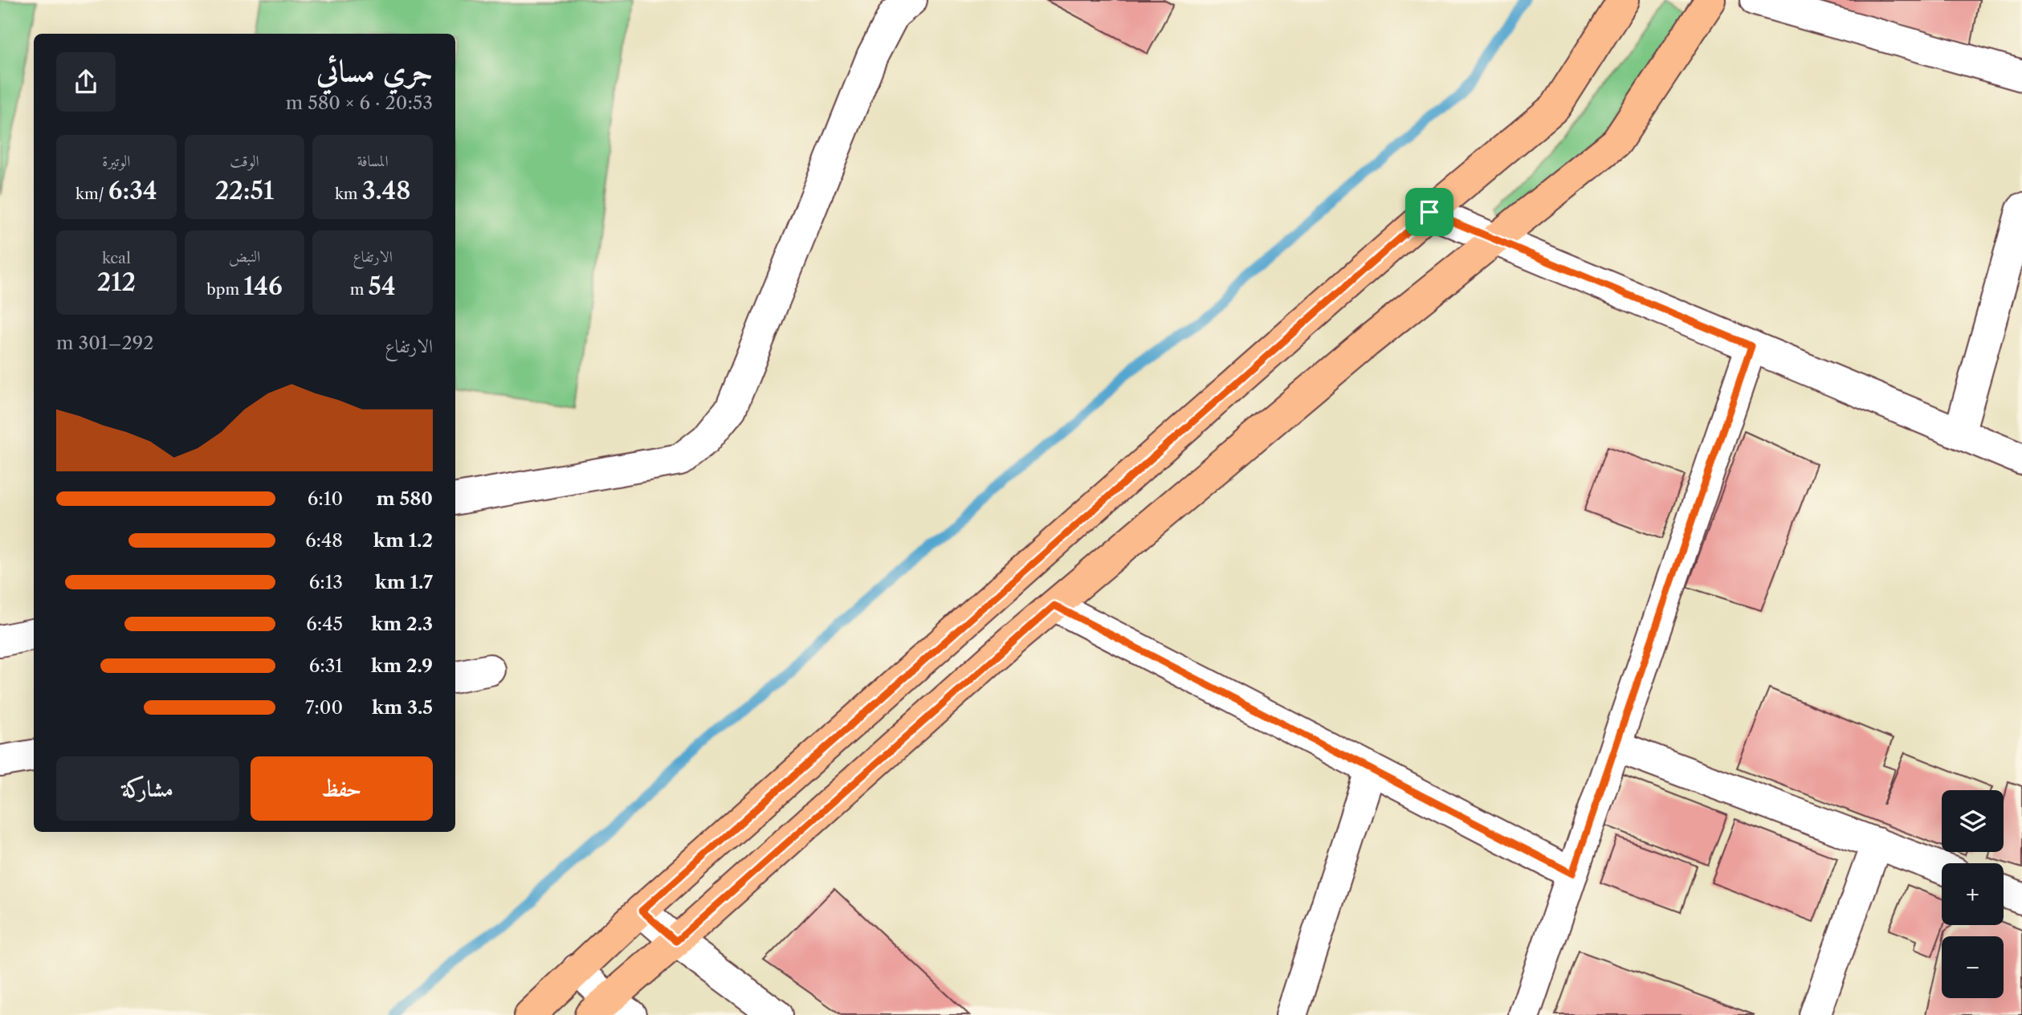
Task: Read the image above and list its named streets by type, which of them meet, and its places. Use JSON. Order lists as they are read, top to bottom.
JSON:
{
  "page": {
    "heading": ["جري مسائي", "20:53 · 6 × 580 m"],
    "stats": [
      ["المسافة", "3.48 km"],
      ["الوقت", "22:51"],
      ["الوتيرة", "6:34 /km"],
      ["الارتفاع", "54 m"],
      ["النبض", "146 bpm"],
      ["kcal", "212"]
    ],
    "chart": ["الارتفاع", "292–301 m"],
    "list": [
      {
        "name": "580 m",
        "note": "6:10"
      },
      {
        "name": "1.2 km",
        "note": "6:48"
      },
      {
        "name": "1.7 km",
        "note": "6:13"
      },
      {
        "name": "2.3 km",
        "note": "6:45"
      },
      {
        "name": "2.9 km",
        "note": "6:31"
      },
      {
        "name": "3.5 km",
        "note": "7:00"
      }
    ],
    "buttons": ["حفظ", "مشاركة"],
    "map_buttons": ["+", "−"]
  }
}
